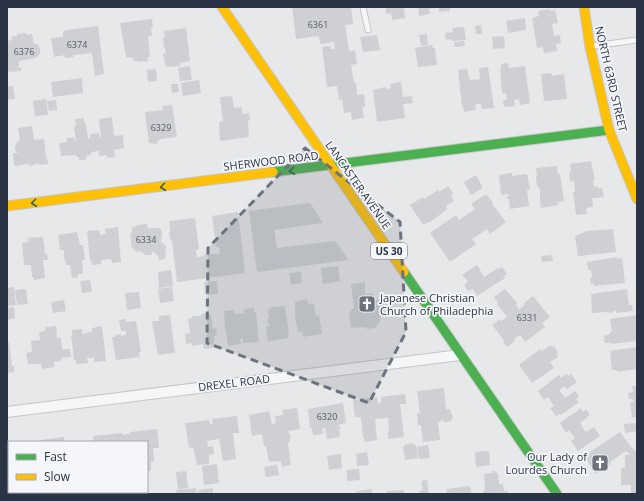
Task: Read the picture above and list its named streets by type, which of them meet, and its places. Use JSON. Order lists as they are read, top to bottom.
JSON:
{
  "streets": {
    "main road": [
      "NORTH 63RD STREET",
      "SHERWOOD ROAD",
      "LANCASTER AVENUE",
      "US 30"
    ],
    "street": ["DREXEL ROAD"]
  },
  "crossings": [
    ["NORTH 63RD STREET", "SHERWOOD ROAD"],
    ["SHERWOOD ROAD", "LANCASTER AVENUE"],
    ["LANCASTER AVENUE", "DREXEL ROAD"]
  ],
  "one_way": ["SHERWOOD ROAD"],
  "places": {
    "church": ["Japanese Christian Church of Philadephia", "Our Lady of Lourdes Church"]
  },
  "house_numbers": [
    "6361",
    "6374",
    "6376",
    "6329",
    "6334",
    "6331",
    "6320"
  ],
  "legend": ["Fast", "Slow"]
}
